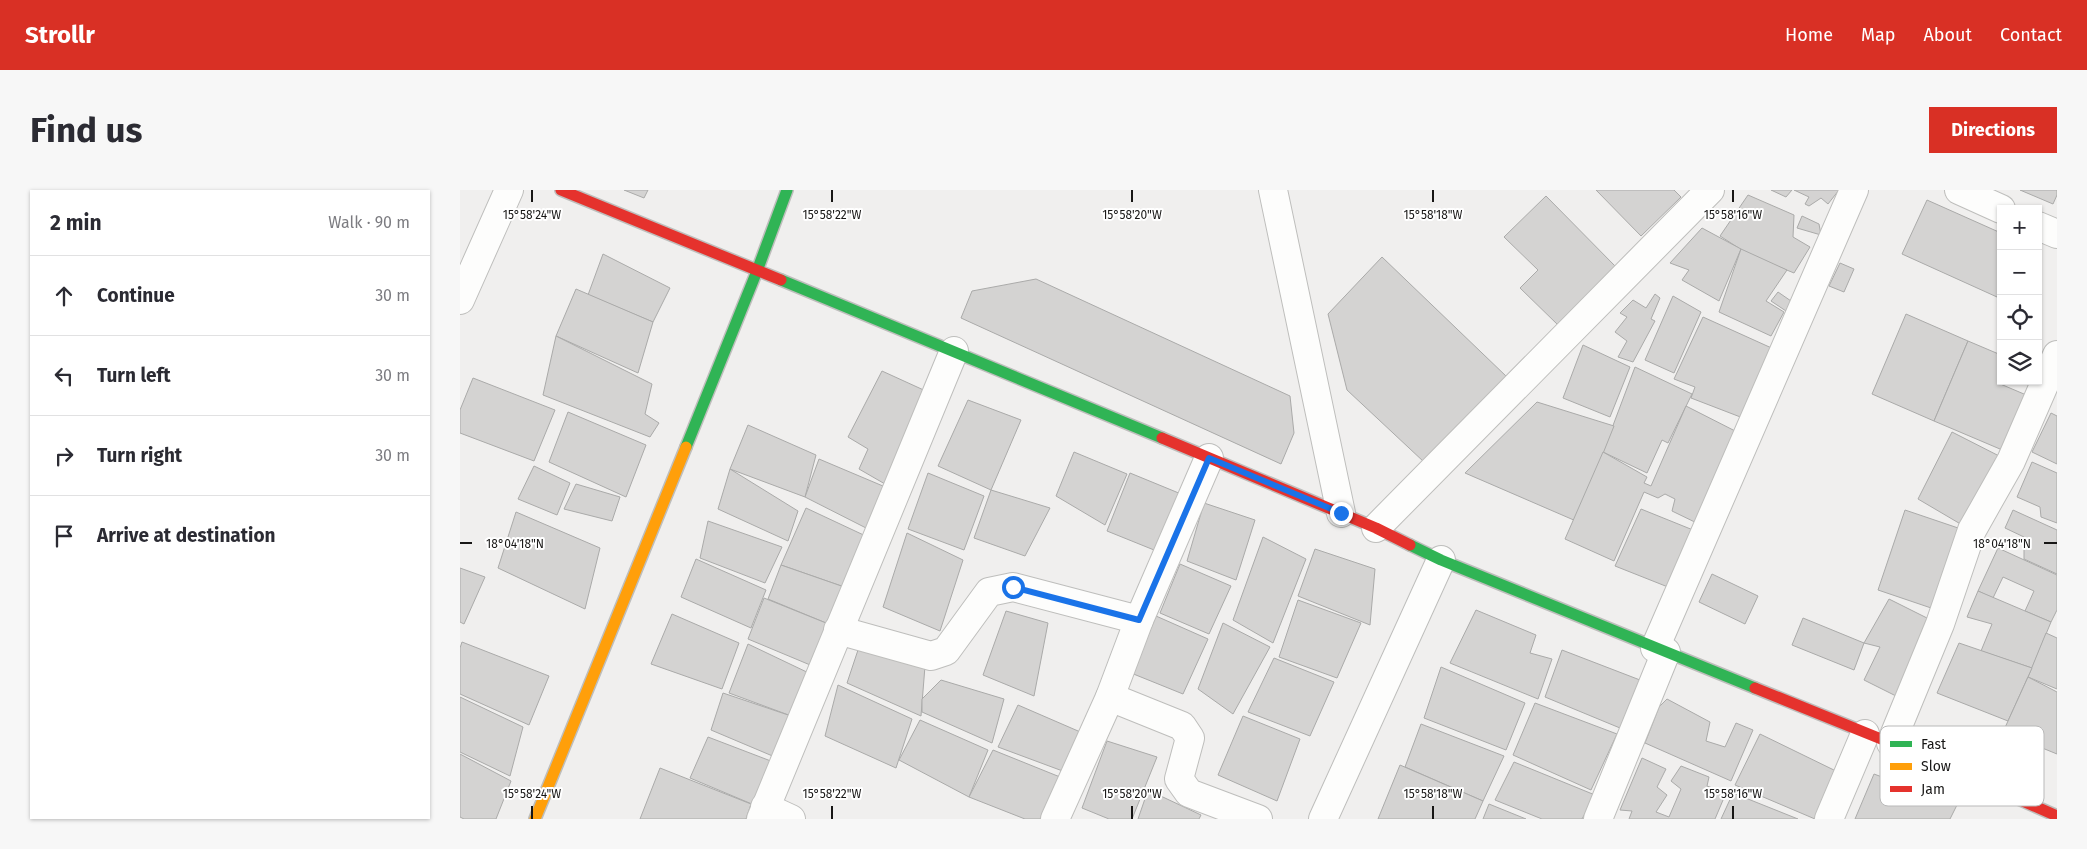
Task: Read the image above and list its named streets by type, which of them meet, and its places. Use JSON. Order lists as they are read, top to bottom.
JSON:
{
  "legend": ["Fast", "Slow", "Jam"],
  "page": {
    "header": "Strollr",
    "nav": [
      "Home",
      "Map",
      "About",
      "Contact"
    ],
    "buttons": "Directions",
    "title": "Find us",
    "heading": ["2 min", "Walk · 90 m"],
    "map_buttons": ["+", "−"],
    "list": [
      ["Continue", "30 m"],
      ["Turn left", "30 m"],
      ["Turn right", "30 m"],
      "Arrive at destination"
    ]
  },
  "coordinates": [
    "15°58'24\"W",
    "15°58'22\"W",
    "15°58'20\"W",
    "15°58'18\"W",
    "15°58'16\"W",
    "18°04'18\"N"
  ]
}
